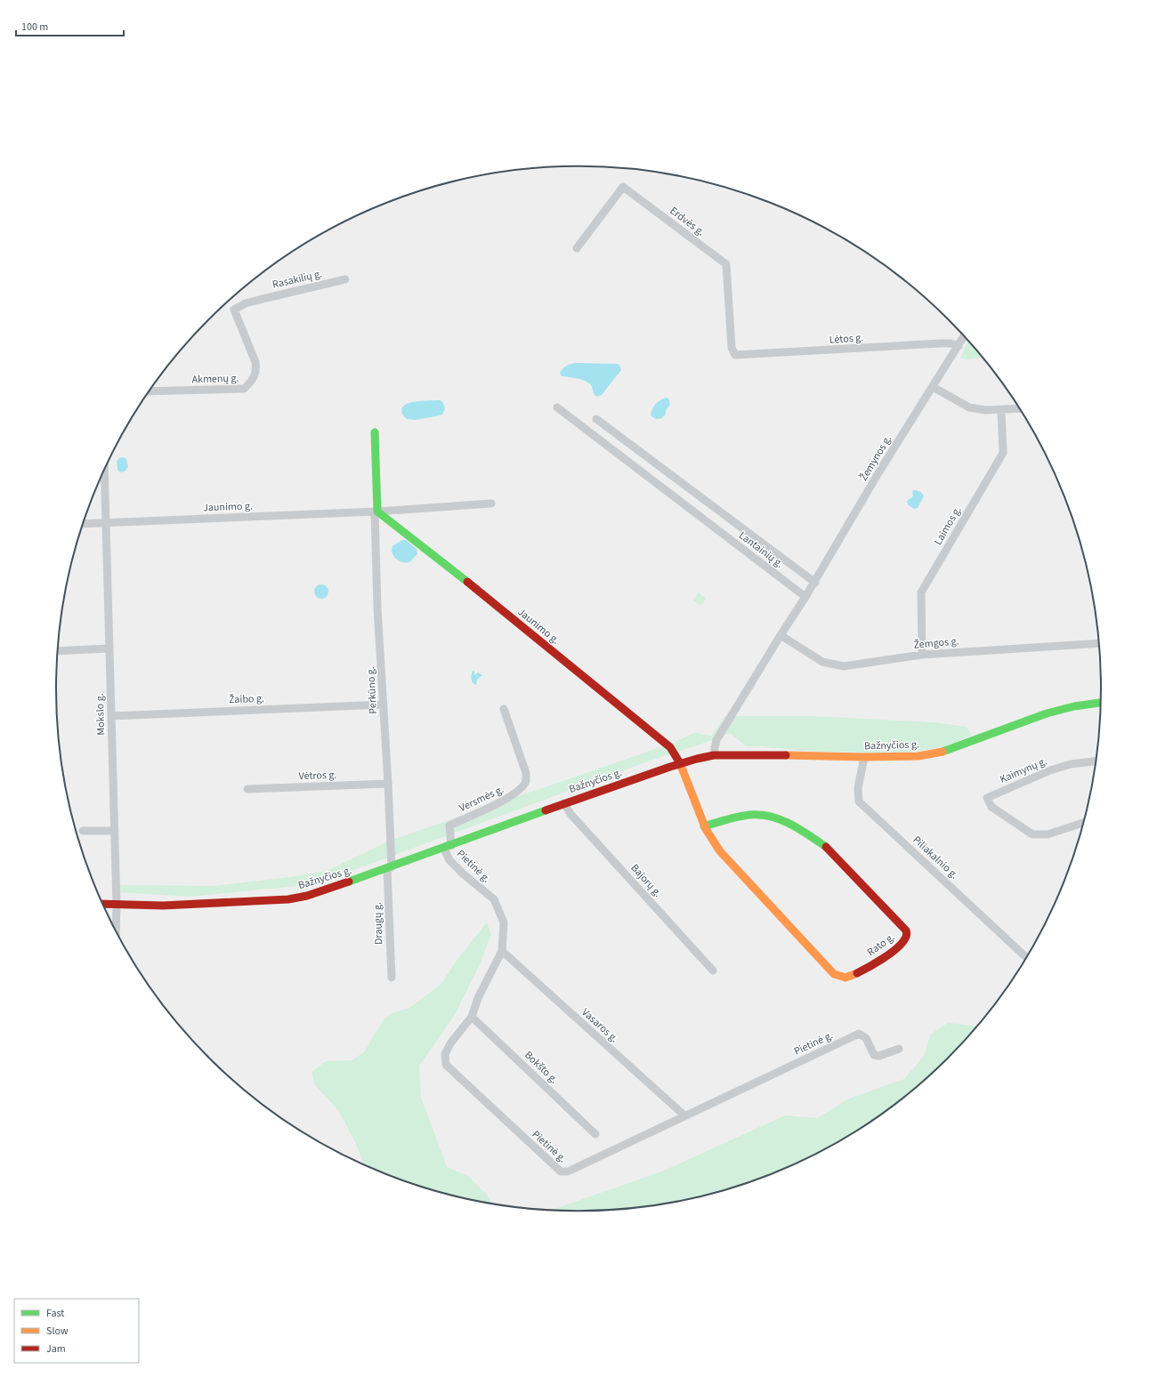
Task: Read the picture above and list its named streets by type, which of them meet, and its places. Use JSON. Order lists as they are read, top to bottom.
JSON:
{
  "streets": {
    "street": [
      "Erdvės g.",
      "Rasakilių g.",
      "Lėtos g.",
      "Akmenų g.",
      "Žemynos g.",
      "Jaunimo g.",
      "Laimos g.",
      "Lantainių g.",
      "Žemgos g.",
      "Perkūno g.",
      "Žaibo g.",
      "Mokslo g.",
      "Bažnyčios g.",
      "Kaimynų g.",
      "Vėtros g.",
      "Versmės g.",
      "Piliakalnio g.",
      "Pietinė g.",
      "Bajorų g.",
      "Draugų g.",
      "Rato g.",
      "Vasaros g.",
      "Bokšto g."
    ]
  },
  "crossings": [
    ["Erdvės g.", "Lėtos g."],
    ["Rasakilių g.", "Akmenų g."],
    ["Lėtos g.", "Žemynos g."],
    ["Žemynos g.", "Lantainių g."],
    ["Jaunimo g.", "Perkūno g."],
    ["Jaunimo g.", "Mokslo g."],
    ["Jaunimo g.", "Bažnyčios g."],
    ["Jaunimo g.", "Rato g."],
    ["Laimos g.", "Žemgos g."],
    ["Perkūno g.", "Žaibo g."],
    ["Perkūno g.", "Bažnyčios g."],
    ["Perkūno g.", "Vėtros g."],
    ["Perkūno g.", "Draugų g."],
    ["Žaibo g.", "Mokslo g."],
    ["Mokslo g.", "Bažnyčios g."],
    ["Bažnyčios g.", "Versmės g."],
    ["Bažnyčios g.", "Piliakalnio g."],
    ["Bažnyčios g.", "Pietinė g."],
    ["Bažnyčios g.", "Bajorų g."],
    ["Bažnyčios g.", "Draugų g."],
    ["Bažnyčios g.", "Rato g."],
    ["Versmės g.", "Pietinė g."],
    ["Pietinė g.", "Vasaros g."],
    ["Pietinė g.", "Bokšto g."]
  ],
  "legend": ["Fast", "Slow", "Jam"],
  "scale_bar": "100 m"
}
